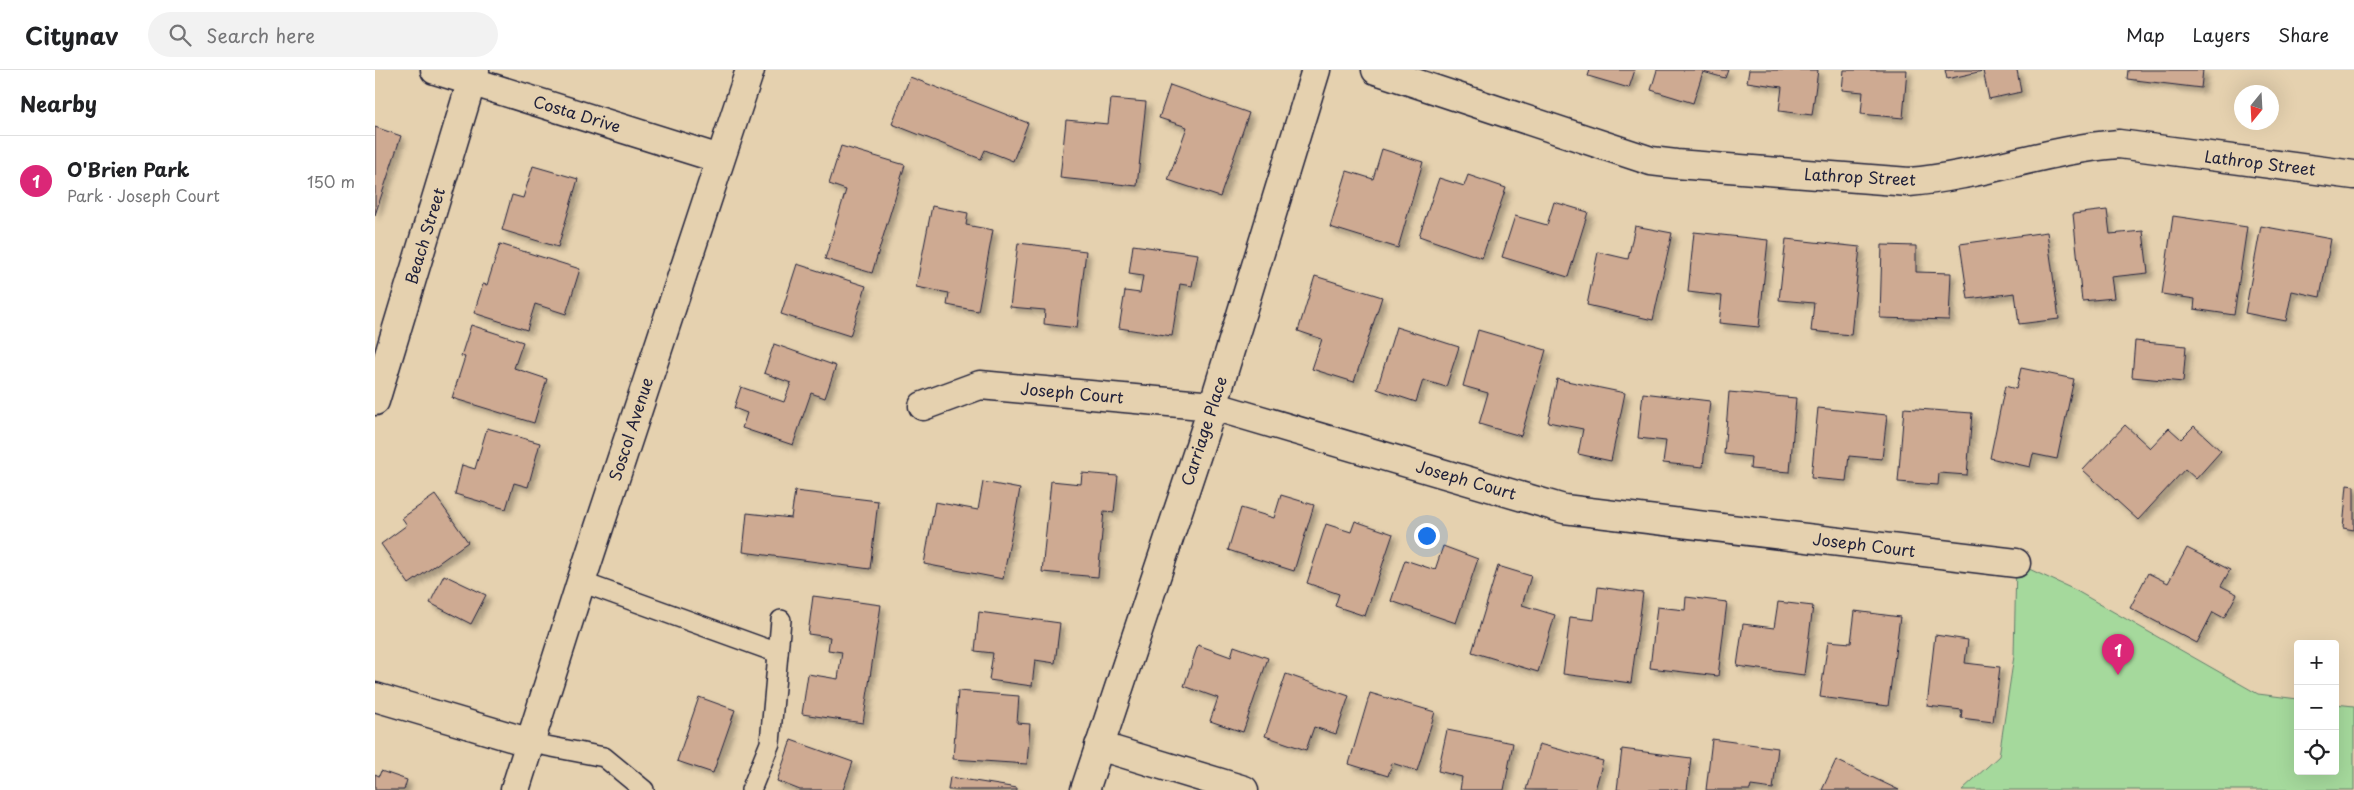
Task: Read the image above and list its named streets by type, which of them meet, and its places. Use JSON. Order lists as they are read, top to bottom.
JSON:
{
  "streets": {
    "street": [
      "Costa Drive",
      "Lathrop Street",
      "Beach Street",
      "Joseph Court",
      "Soscol Avenue",
      "Carriage Place"
    ]
  },
  "crossings": [
    ["Costa Drive", "Beach Street"],
    ["Costa Drive", "Soscol Avenue"],
    ["Joseph Court", "Carriage Place"]
  ],
  "north": "bottom",
  "page": {
    "header": "Citynav",
    "search": "Search here",
    "nav": ["Map", "Layers", "Share"],
    "heading": "Nearby",
    "list": [
      {
        "mark": "1",
        "name": "O'Brien Park",
        "note": "Park · Joseph Court",
        "value": "150 m"
      }
    ],
    "pins": "1",
    "map_buttons": ["+", "−"]
  }
}
